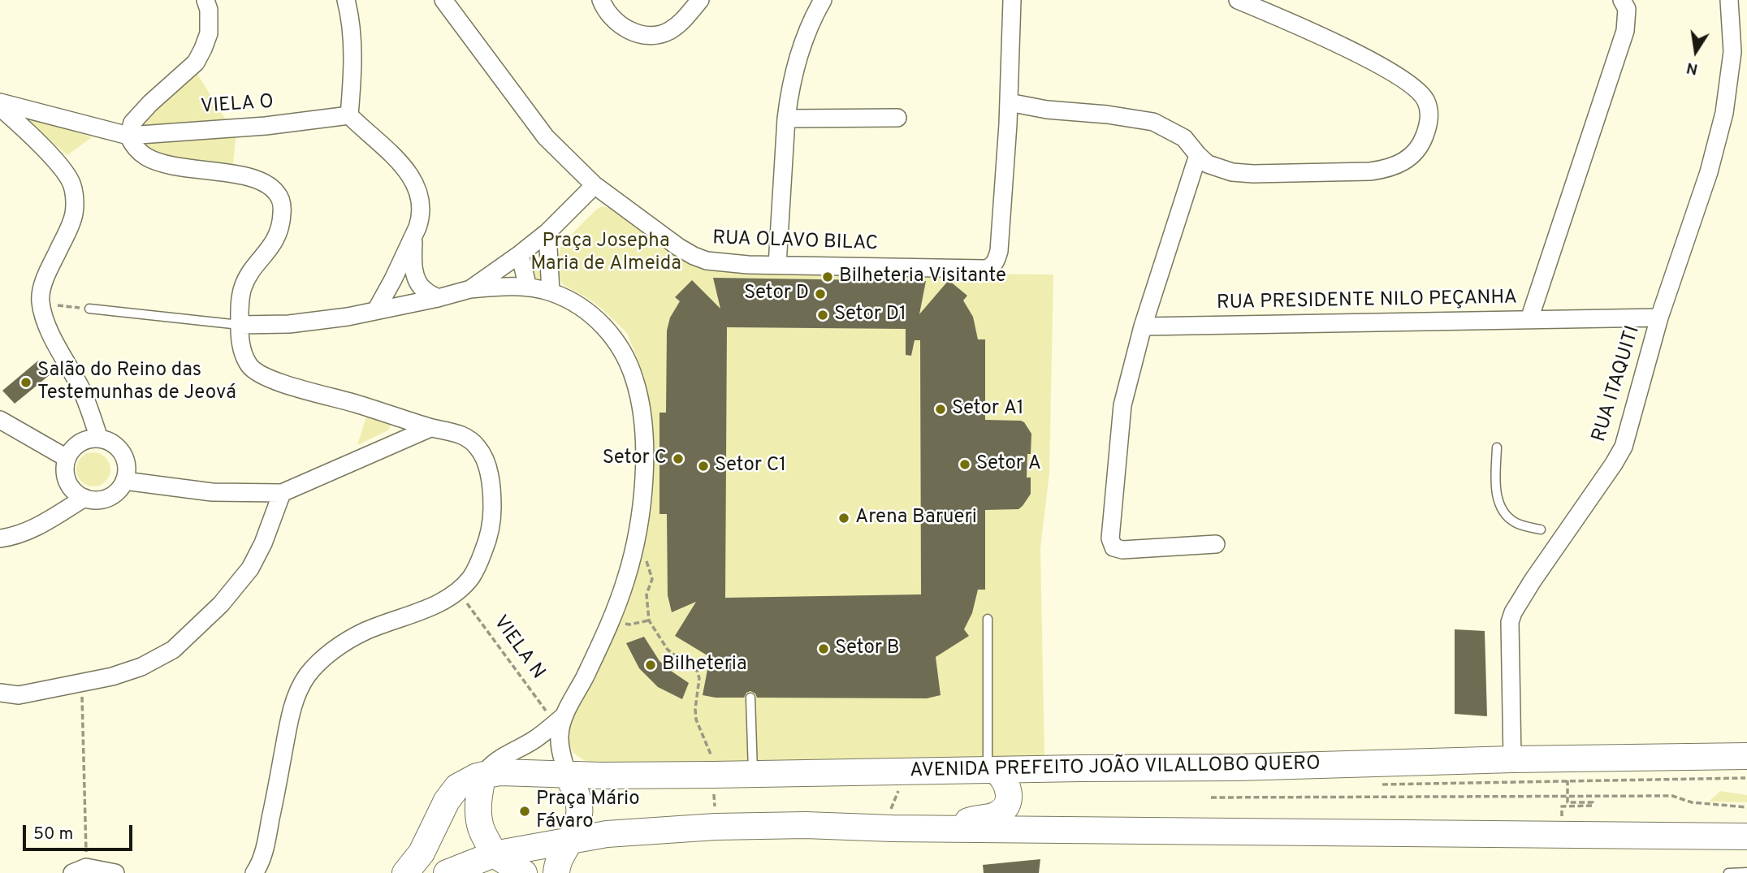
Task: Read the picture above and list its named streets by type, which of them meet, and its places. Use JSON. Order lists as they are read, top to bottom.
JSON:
{
  "streets": {
    "main road": ["AVENIDA PREFEITO JOÃO VILALLOBO QUERO"],
    "street": [
      "VIELA O",
      "RUA OLAVO BILAC",
      "RUA PRESIDENTE NILO PEÇANHA",
      "RUA ITAQUITI"
    ],
    "path": ["VIELA N"]
  },
  "crossings": [
    ["RUA ITAQUITI", "AVENIDA PREFEITO JOÃO VILALLOBO QUERO"]
  ],
  "parks": ["Praça Josepha Maria de Almeida"],
  "places": [
    "Bilheteria Visitante",
    "Setor D",
    "Setor D1",
    "Salão do Reino das Testemunhas de Jeová",
    "Setor A1",
    "Setor C",
    "Setor A",
    "Setor C1",
    "Arena Barueri",
    "Setor B",
    "Bilheteria",
    "Praça Mário Fávaro"
  ],
  "scale_bar": "50 m",
  "north": "bottom"
}
